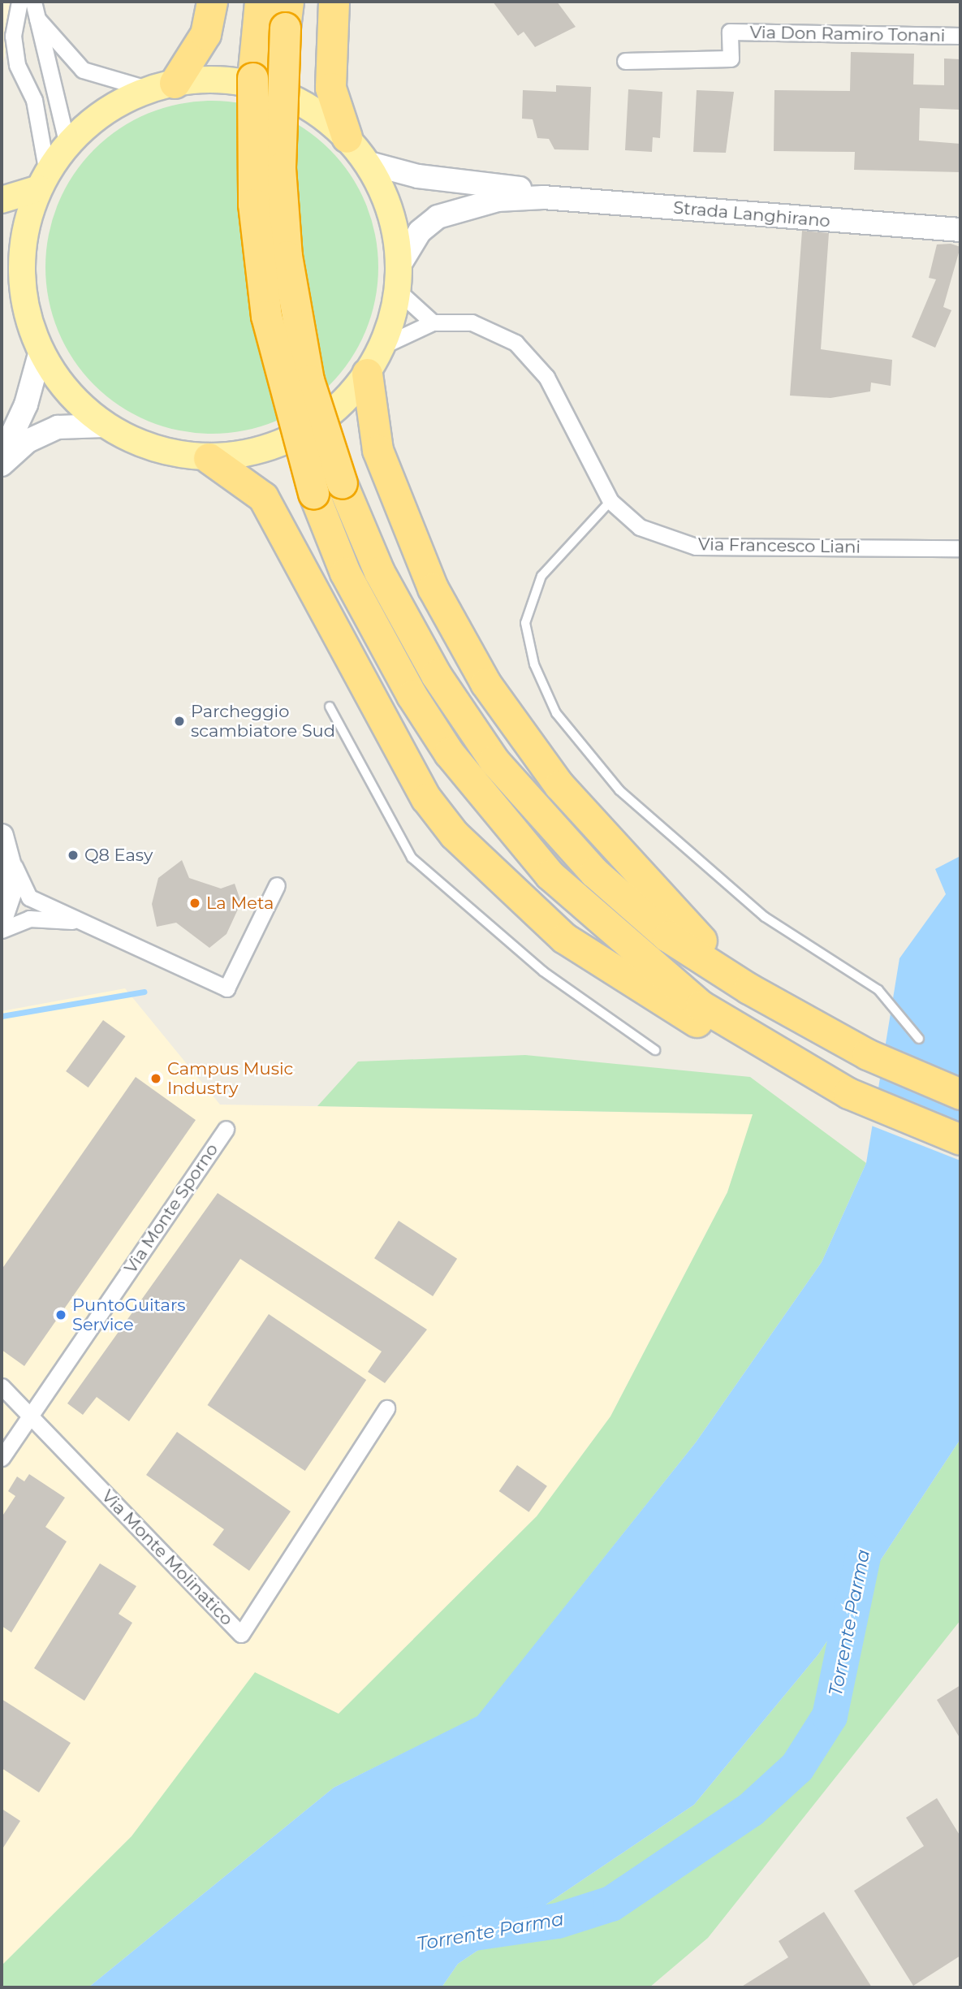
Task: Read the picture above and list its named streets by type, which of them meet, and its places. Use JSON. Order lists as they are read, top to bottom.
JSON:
{
  "streets": {
    "main road": ["Strada Langhirano"],
    "street": [
      "Via Don Ramiro Tonani",
      "Via Francesco Liani",
      "Via Monte Sporno",
      "Via Monte Molinatico"
    ]
  },
  "crossings": [
    ["Strada Langhirano", "Via Francesco Liani"],
    ["Via Monte Sporno", "Via Monte Molinatico"]
  ],
  "water": ["Torrente Parma"],
  "places": [
    "Parcheggio scambiatore Sud",
    "Q8 Easy",
    "La Meta",
    "Campus Music Industry",
    "PuntoGuitars Service"
  ]
}
